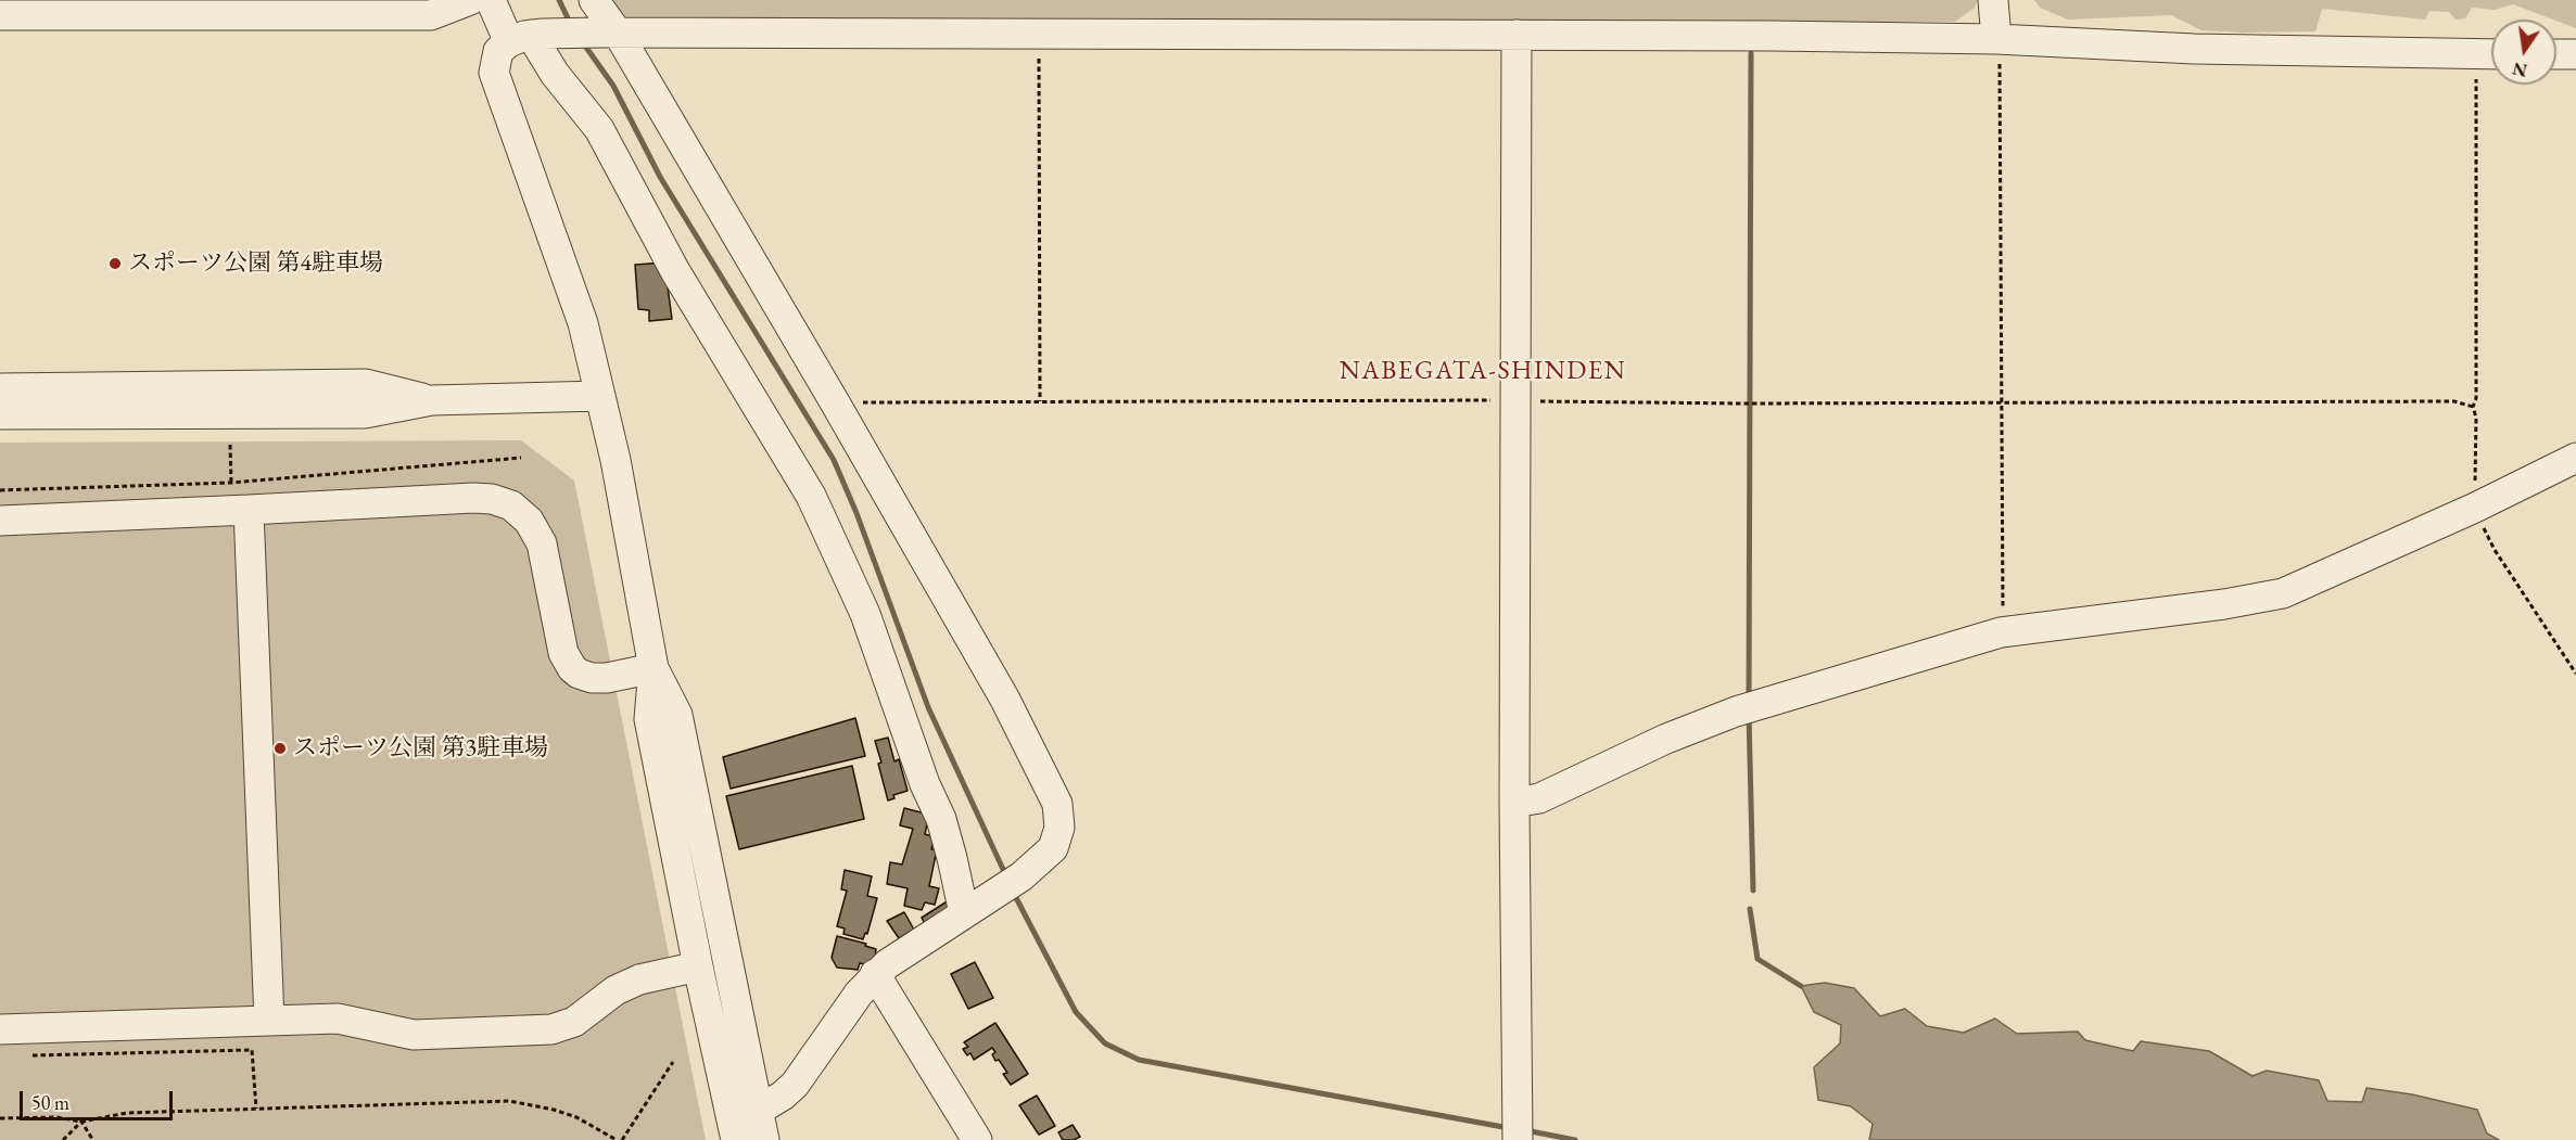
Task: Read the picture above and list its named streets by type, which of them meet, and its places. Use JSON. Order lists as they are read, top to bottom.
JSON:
{
  "districts": ["NABEGATA-SHINDEN"],
  "places": ["スポーツ公園 第4駐車場", "スポーツ公園 第3駐車場"],
  "scale_bar": "50 m",
  "north": "bottom"
}
